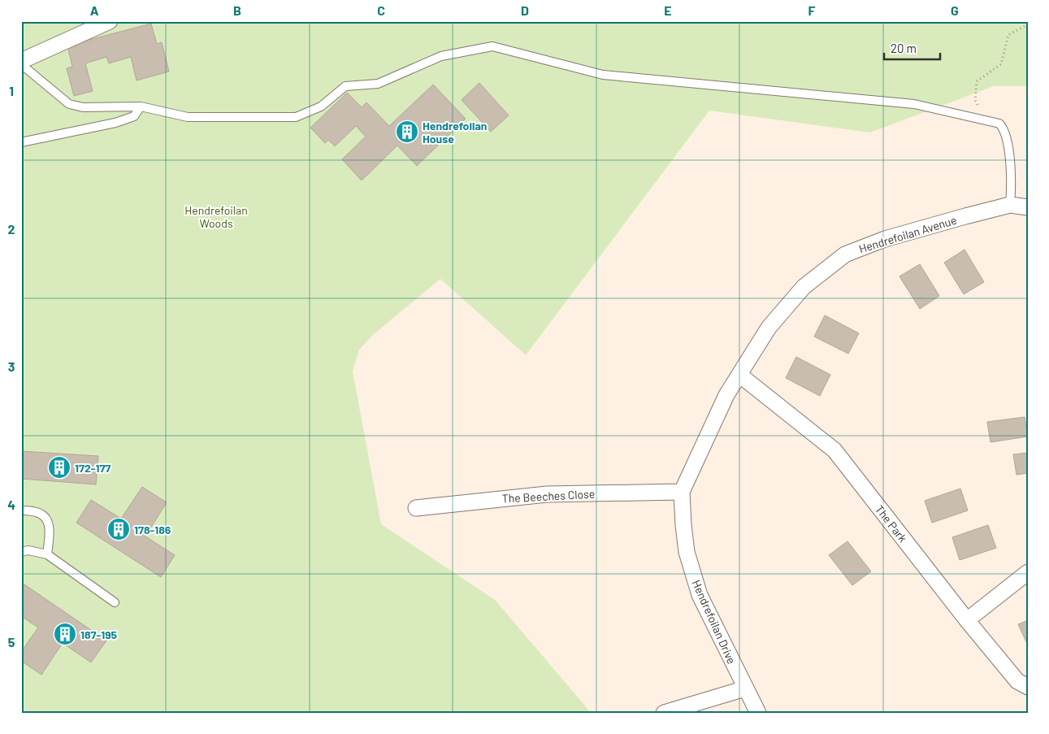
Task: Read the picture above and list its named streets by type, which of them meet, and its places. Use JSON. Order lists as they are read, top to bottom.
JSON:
{
  "streets": {
    "street": [
      "Hendrefoilan Avenue",
      "The Beeches Close",
      "The Park",
      "Hendrefoilan Drive"
    ]
  },
  "crossings": [
    ["Hendrefoilan Avenue", "The Beeches Close"],
    ["Hendrefoilan Avenue", "The Park"],
    ["Hendrefoilan Avenue", "Hendrefoilan Drive"],
    ["The Beeches Close", "Hendrefoilan Drive"]
  ],
  "parks": ["Hendrefoilan Woods"],
  "places": {
    "building": [
      "Hendrefoilan House",
      "172-177",
      "178-186",
      "187-195"
    ]
  },
  "scale_bar": "20 m",
  "grid": {
    "columns": [
      "A",
      "B",
      "C",
      "D",
      "E",
      "F",
      "G"
    ],
    "rows": [
      "1",
      "2",
      "3",
      "4",
      "5"
    ]
  }
}
